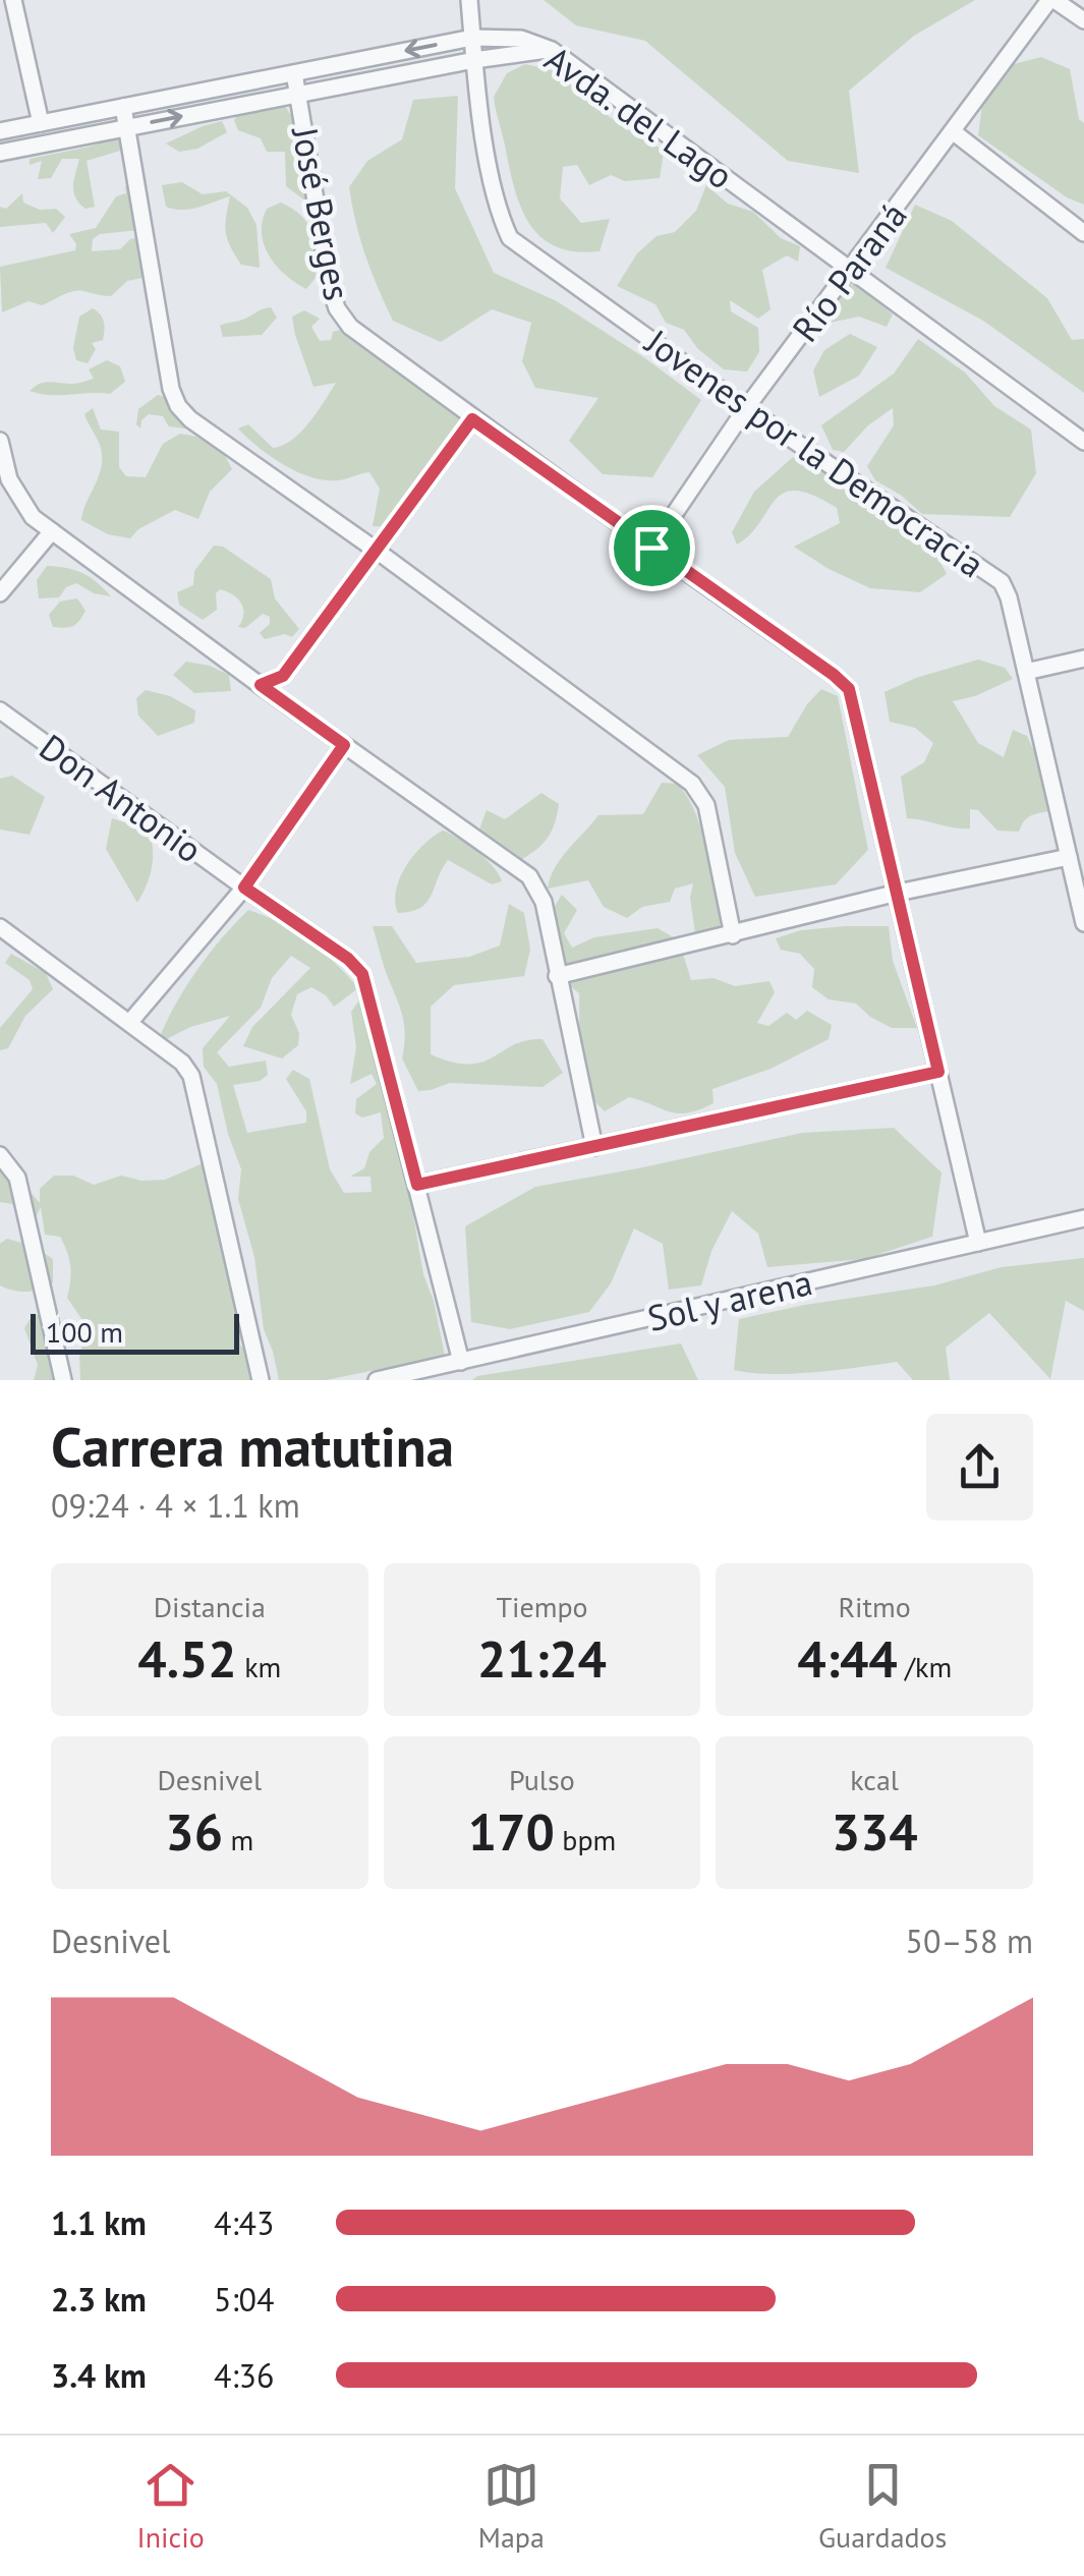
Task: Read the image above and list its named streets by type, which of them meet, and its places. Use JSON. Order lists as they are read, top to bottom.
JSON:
{
  "streets": {
    "street": [
      "Avda. del Lago",
      "José Berges",
      "Río Paraná",
      "Jovenes por la Democracia",
      "Don Antonio",
      "Sol y arena"
    ]
  },
  "crossings": [
    ["Avda. del Lago", "José Berges"],
    ["Avda. del Lago", "Río Paraná"],
    ["Avda. del Lago", "Jovenes por la Democracia"],
    ["José Berges", "Río Paraná"],
    ["José Berges", "Sol y arena"],
    ["Río Paraná", "Jovenes por la Democracia"],
    ["Don Antonio", "Sol y arena"]
  ],
  "scale_bar": "100 m",
  "page": {
    "scale": "100 m",
    "heading": ["Carrera matutina", "09:24 · 4 × 1.1 km"],
    "stats": [
      ["Distancia", "4.52 km"],
      ["Tiempo", "21:24"],
      ["Ritmo", "4:44 /km"],
      ["Desnivel", "36 m"],
      ["Pulso", "170 bpm"],
      ["kcal", "334"]
    ],
    "chart": ["Desnivel", "50–58 m"],
    "list": [
      {
        "name": "1.1 km",
        "note": "4:43"
      },
      {
        "name": "2.3 km",
        "note": "5:04"
      },
      {
        "name": "3.4 km",
        "note": "4:36"
      }
    ],
    "tabs": ["Inicio", "Mapa", "Guardados"]
  }
}
